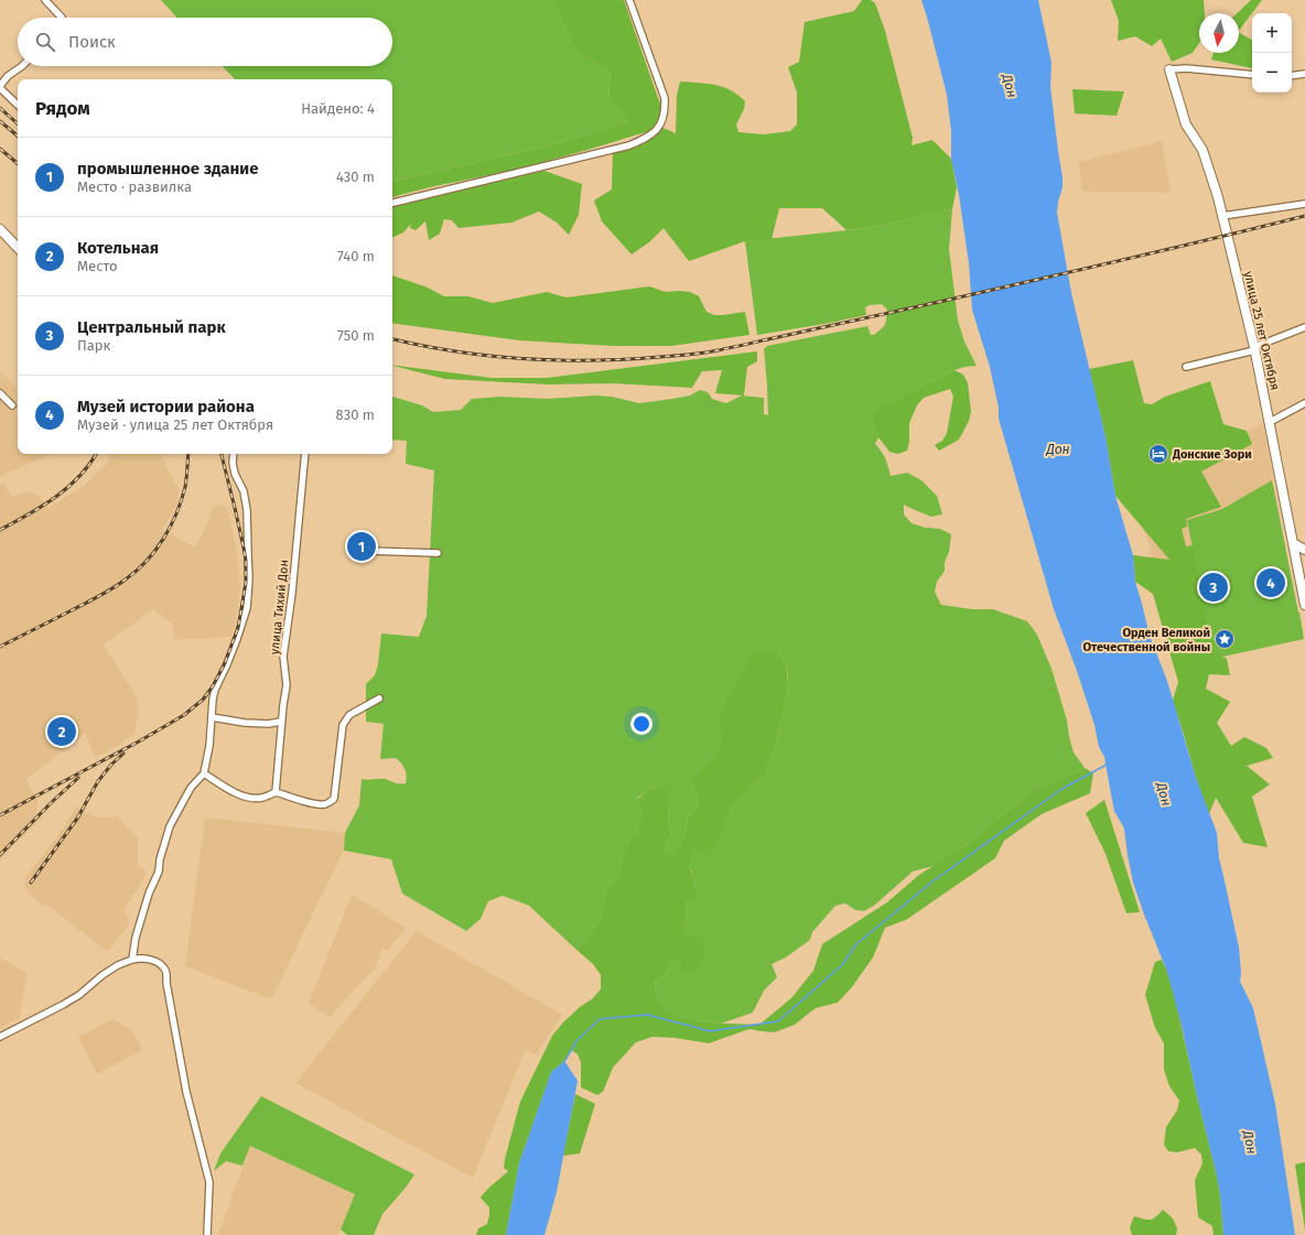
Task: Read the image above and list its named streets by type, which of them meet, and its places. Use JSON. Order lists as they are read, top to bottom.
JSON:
{
  "streets": {
    "street": ["улица 25 лет Октября", "улица Тихий Дон"]
  },
  "water": ["Дон"],
  "places": {
    "hotel": ["Донские Зори"],
    "place": ["Орден Великой Отечественной войны"]
  },
  "north": "bottom",
  "page": {
    "map_buttons": ["+", "−"],
    "search": "Поиск",
    "heading": ["Рядом", "Найдено: 4"],
    "list": [
      {
        "mark": "1",
        "name": "промышленное здание",
        "note": "Место · развилка",
        "value": "430 m"
      },
      {
        "mark": "2",
        "name": "Котельная",
        "note": "Место",
        "value": "740 m"
      },
      {
        "mark": "3",
        "name": "Центральный парк",
        "note": "Парк",
        "value": "750 m"
      },
      {
        "mark": "4",
        "name": "Музей истории района",
        "note": "Музей · улица 25 лет Октября",
        "value": "830 m"
      }
    ],
    "pins": [
      "1",
      "4",
      "3",
      "2"
    ]
  }
}
